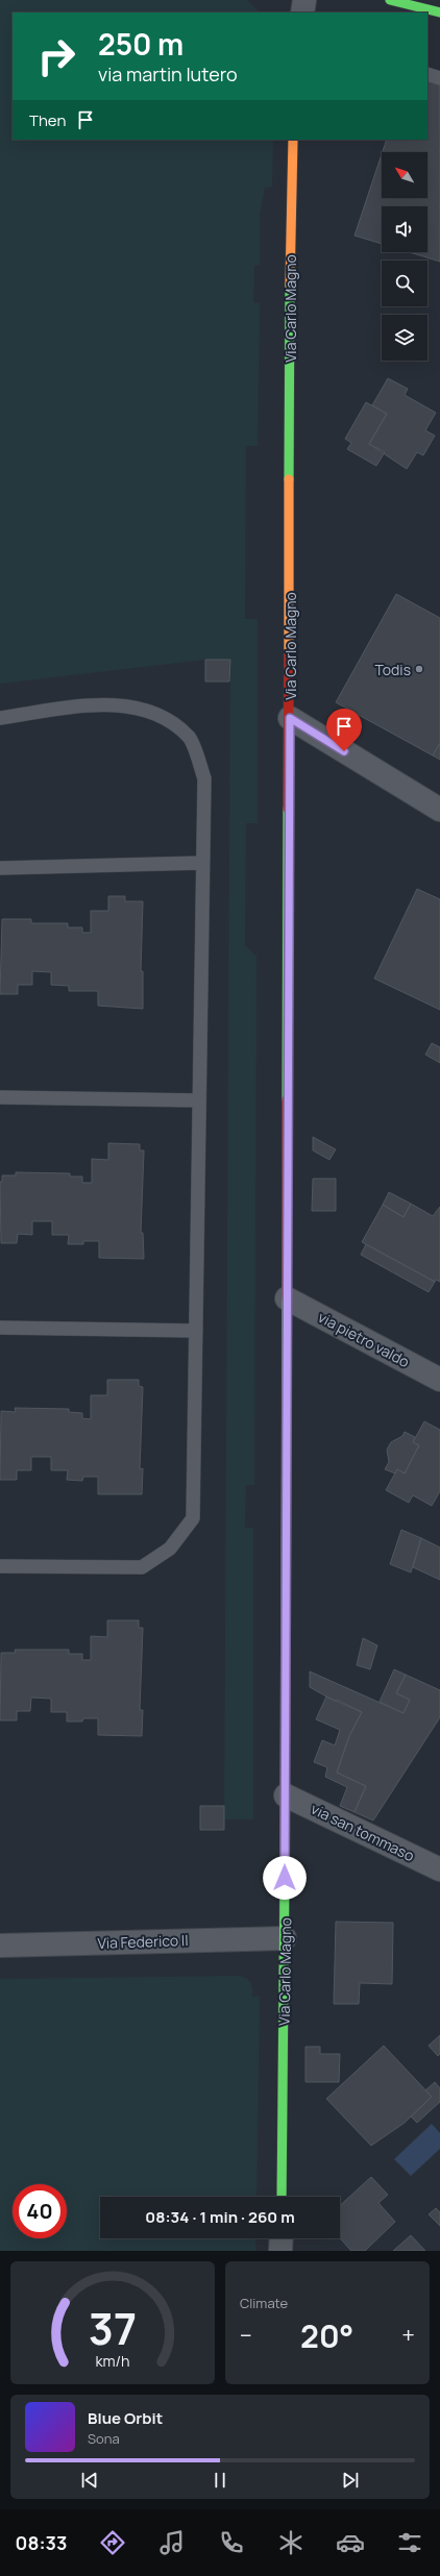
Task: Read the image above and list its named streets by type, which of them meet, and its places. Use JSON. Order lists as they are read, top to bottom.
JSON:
{
  "streets": {
    "street": [
      "Via Carlo Magno",
      "via pietro valdo",
      "via san tommaso",
      "Via Federico II"
    ]
  },
  "crossings": [
    ["Via Carlo Magno", "via pietro valdo"],
    ["Via Carlo Magno", "via san tommaso"],
    ["Via Carlo Magno", "Via Federico II"]
  ],
  "places": ["Todis"],
  "north": "top left",
  "page": {
    "turn": ["250 m", "via martin lutero"],
    "then": "Then",
    "limit": "40",
    "trip": "08:34 · 1 min · 260 m",
    "tile": "Climate",
    "heat": ["−", "20°", "+"],
    "song": ["Blue Orbit", "Sona"],
    "tabs": "08:33",
    "gauge": ["37", "km/h"]
  }
}
